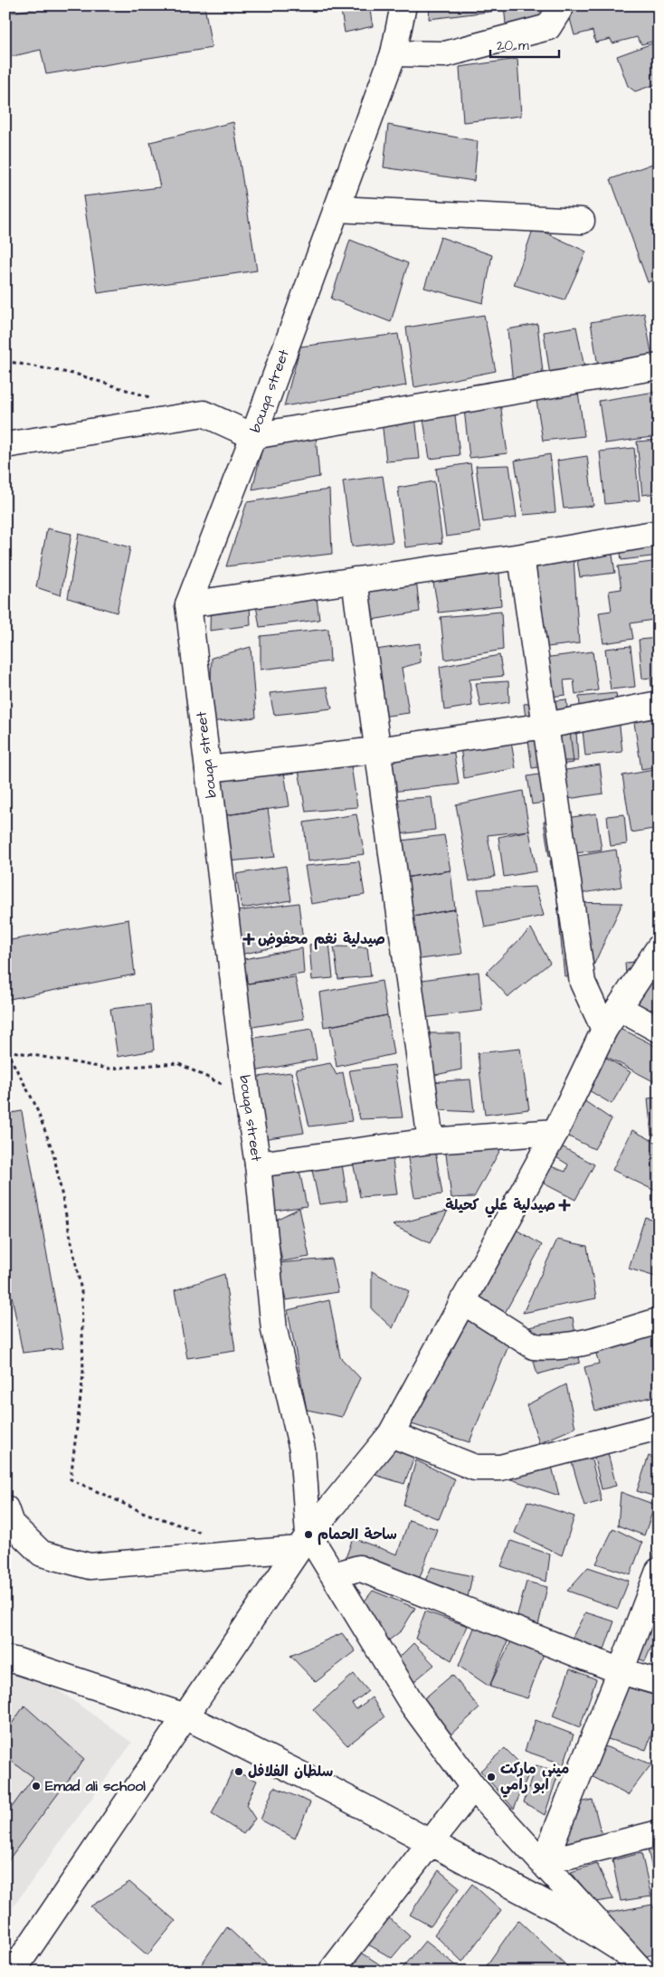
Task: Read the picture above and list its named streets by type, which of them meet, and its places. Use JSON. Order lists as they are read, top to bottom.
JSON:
{
  "streets": {
    "street": ["bouqa street"]
  },
  "places": {
    "health": ["صيدلية نغم محفوض", "صيدلية علي كحيلة"],
    "other": [
      "ساحة الحمام",
      "سلطان الفلافل",
      "ميني ماركت ابو رامي",
      "Emad ali school"
    ]
  },
  "scale_bar": "20 m"
}
